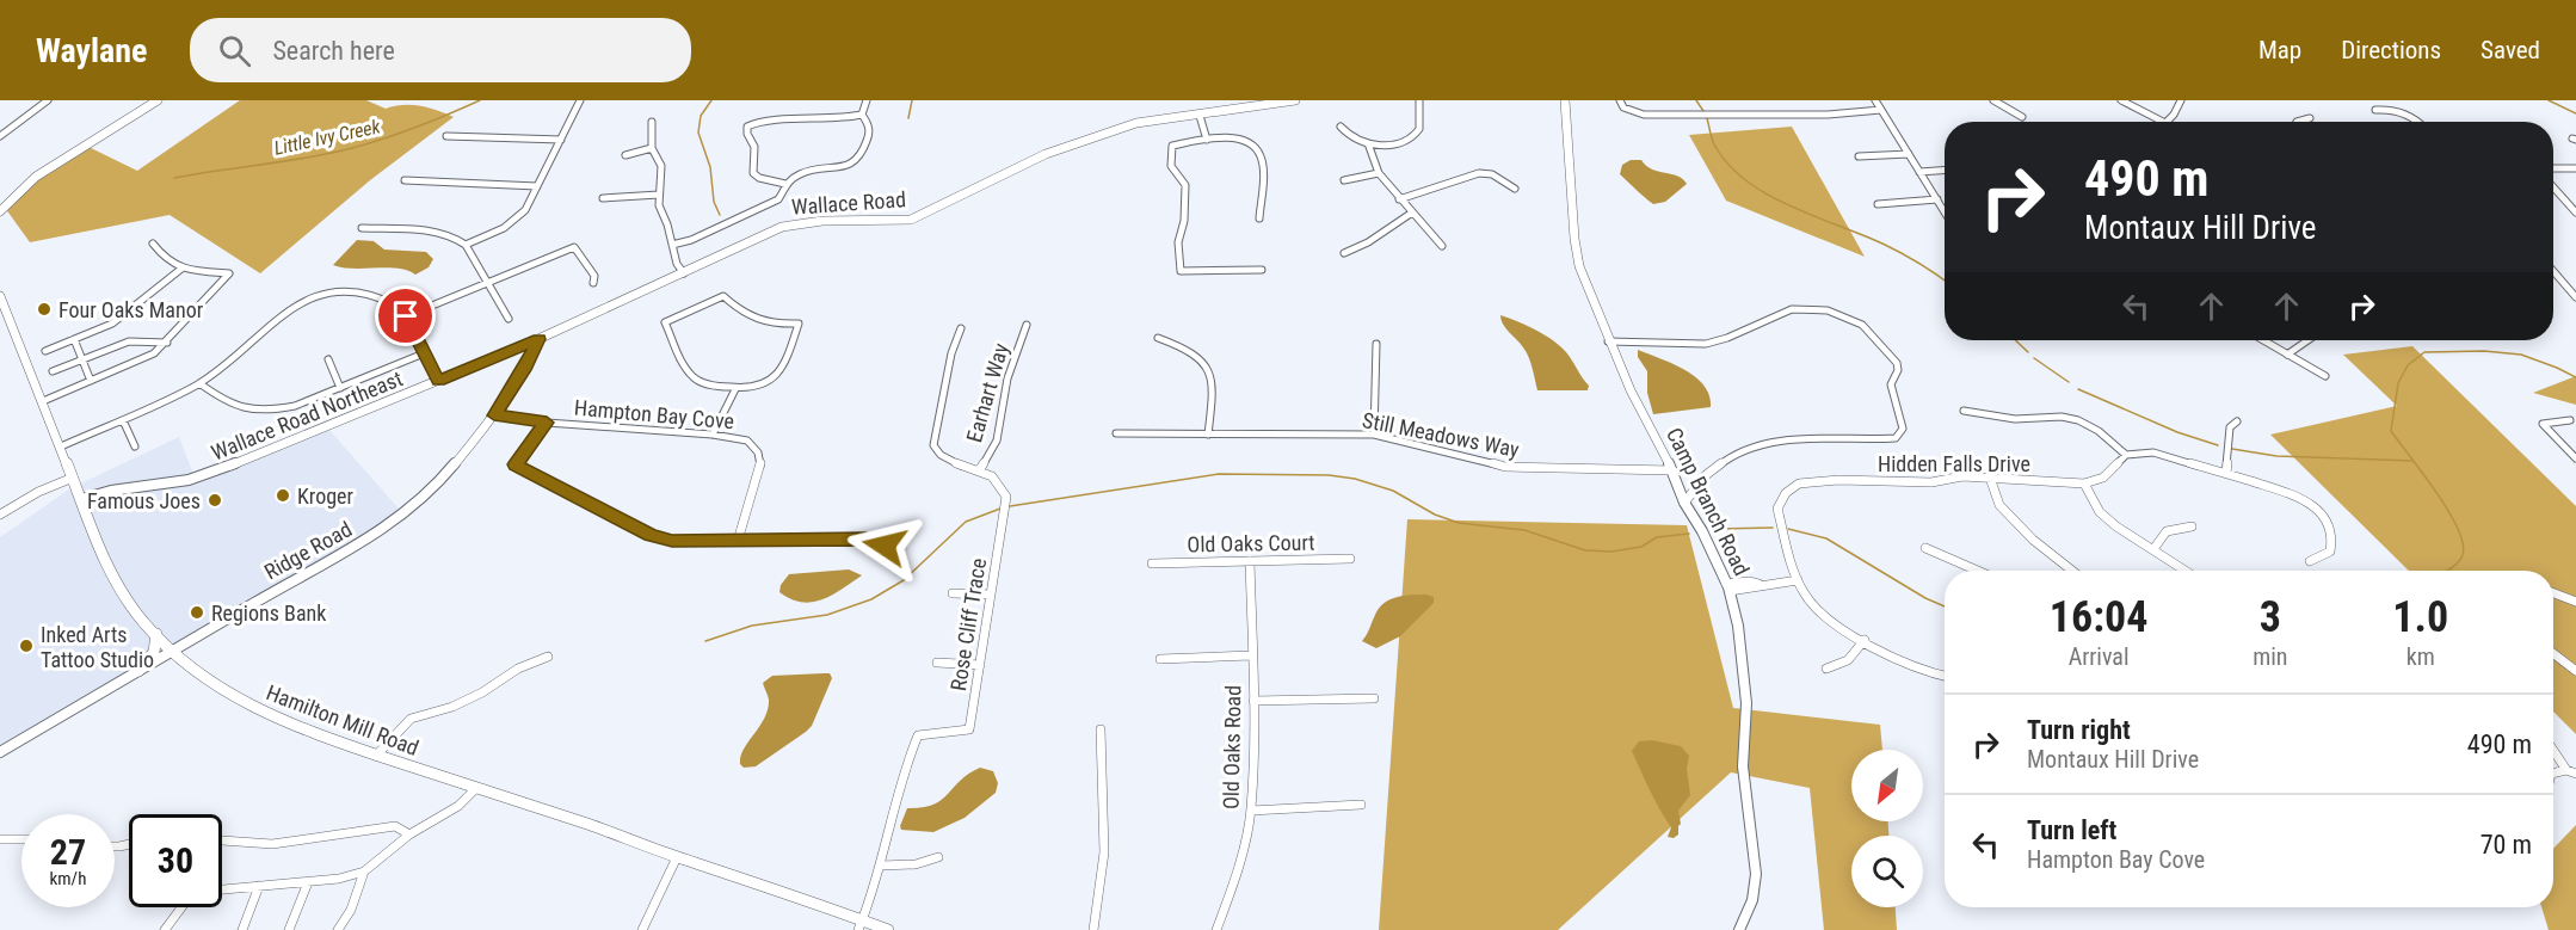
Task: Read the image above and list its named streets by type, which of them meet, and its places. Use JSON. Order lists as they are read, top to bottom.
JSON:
{
  "streets": {
    "main road": ["Hamilton Mill Road"],
    "street": [
      "Wallace Road",
      "Earhart Way",
      "Hampton Bay Cove",
      "Wallace Road Northeast",
      "Still Meadows Way",
      "Hidden Falls Drive",
      "Camp Branch Road",
      "Old Oaks Court",
      "Ridge Road",
      "Rose Cliff Trace",
      "Old Oaks Road"
    ]
  },
  "crossings": [
    ["Wallace Road", "Wallace Road Northeast"],
    ["Wallace Road", "Ridge Road"],
    ["Earhart Way", "Rose Cliff Trace"],
    ["Hampton Bay Cove", "Ridge Road"],
    ["Wallace Road Northeast", "Ridge Road"],
    ["Wallace Road Northeast", "Hamilton Mill Road"],
    ["Still Meadows Way", "Camp Branch Road"],
    ["Old Oaks Court", "Old Oaks Road"],
    ["Ridge Road", "Hamilton Mill Road"],
    ["Rose Cliff Trace", "Hamilton Mill Road"]
  ],
  "water": ["Little Ivy Creek"],
  "places": [
    "Four Oaks Manor",
    "Kroger",
    "Famous Joes",
    "Regions Bank",
    "Inked Arts Tattoo Studio"
  ],
  "north": "bottom left",
  "page": {
    "header": "Waylane",
    "search": "Search here",
    "nav": ["Map", "Directions", "Saved"],
    "turn": ["490 m", "Montaux Hill Drive"],
    "eta": [
      "16:04",
      "Arrival",
      "3",
      "min",
      "1.0",
      "km"
    ],
    "list": [
      {
        "name": "Turn right",
        "note": "Montaux Hill Drive",
        "value": "490 m"
      },
      {
        "name": "Turn left",
        "note": "Hampton Bay Cove",
        "value": "70 m"
      }
    ],
    "speed": "27 km/h",
    "limit": "30"
  }
}
